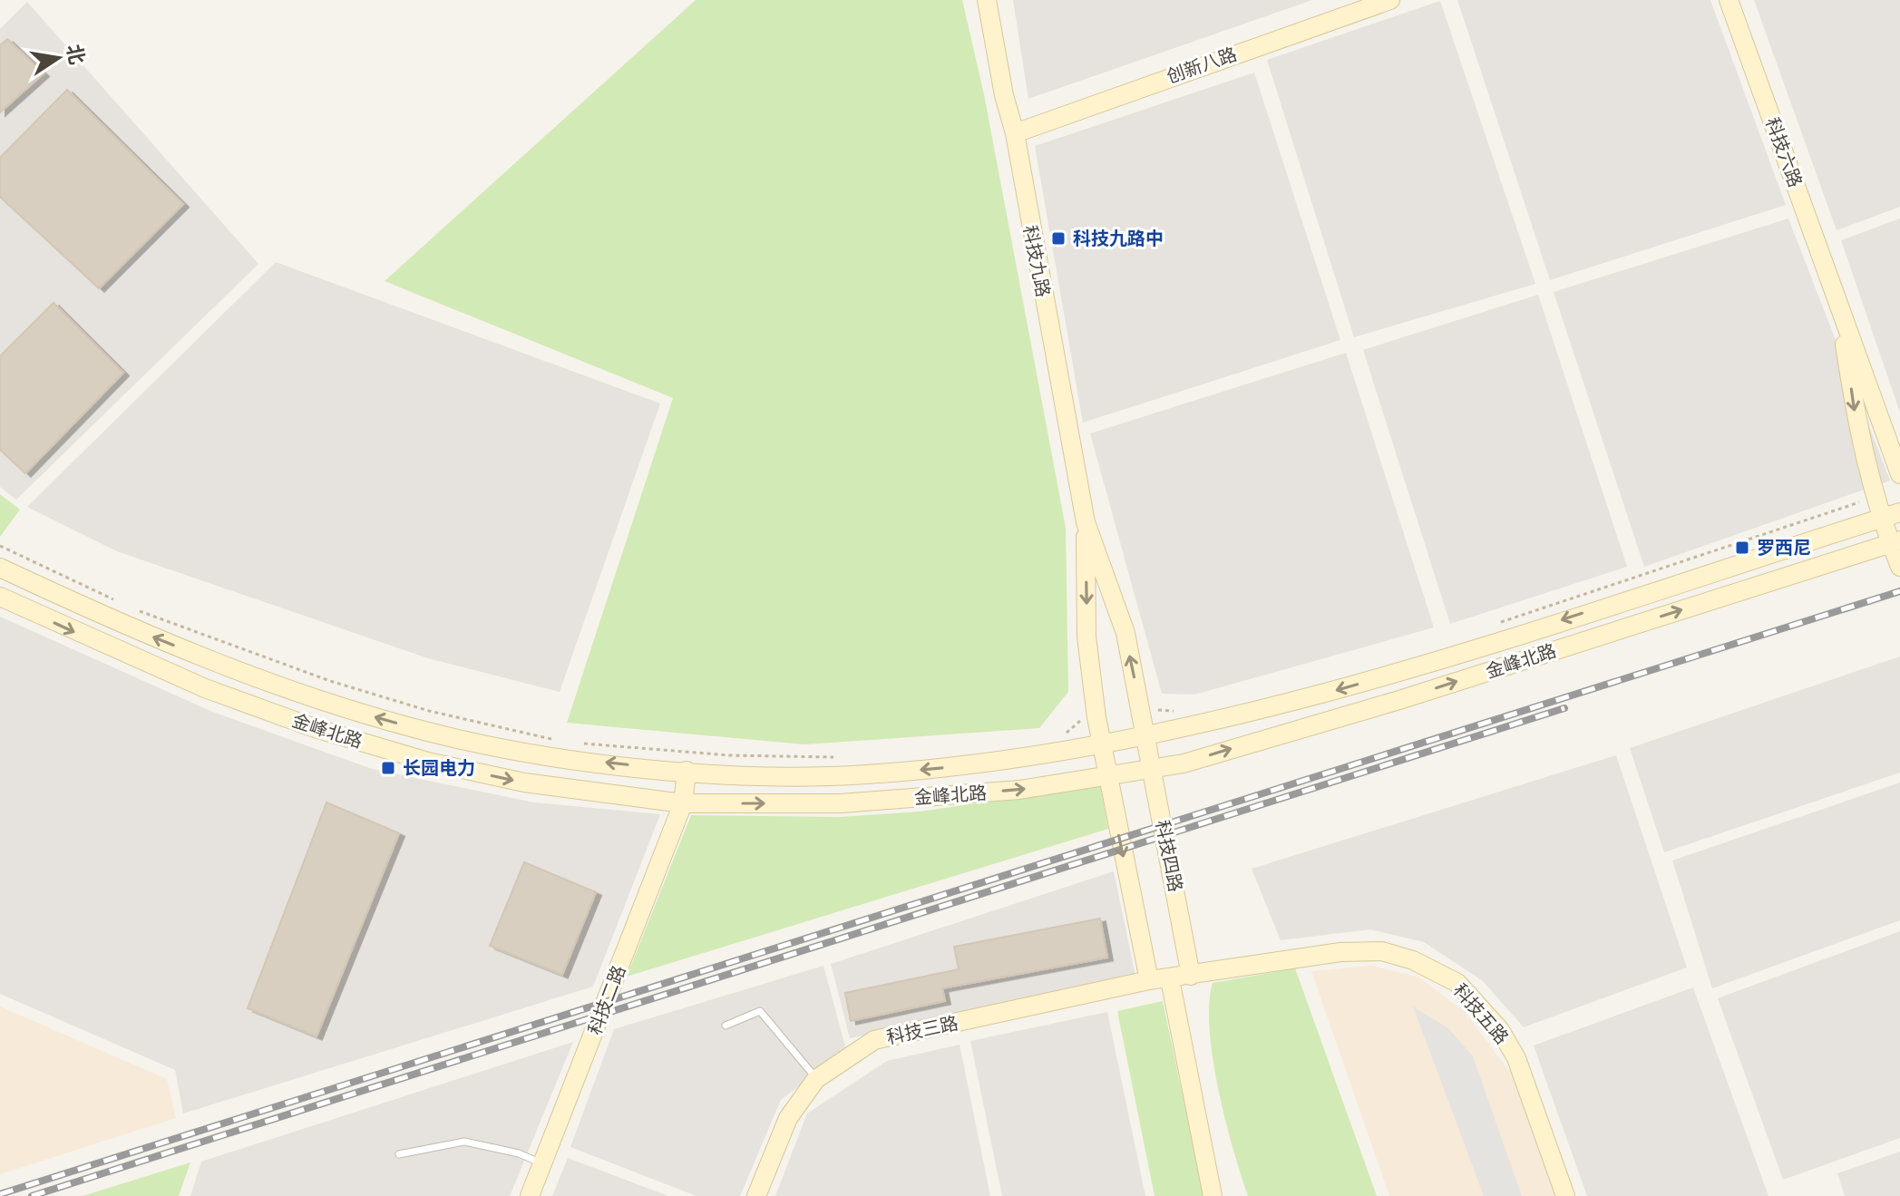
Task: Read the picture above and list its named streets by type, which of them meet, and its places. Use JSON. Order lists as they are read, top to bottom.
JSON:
{
  "streets": {
    "street": [
      "创新八路",
      "科技六路",
      "科技九路",
      "金峰北路",
      "科技四路",
      "科技二路",
      "科技五路",
      "科技三路"
    ]
  },
  "crossings": [
    ["创新八路", "科技九路"],
    ["科技六路", "金峰北路"],
    ["科技九路", "金峰北路"],
    ["科技九路", "科技四路"],
    ["金峰北路", "科技四路"],
    ["金峰北路", "科技二路"],
    ["科技四路", "科技五路"],
    ["科技五路", "科技三路"]
  ],
  "places": {
    "transit": ["科技九路中", "罗西尼", "长园电力"]
  },
  "north": "right"
}
